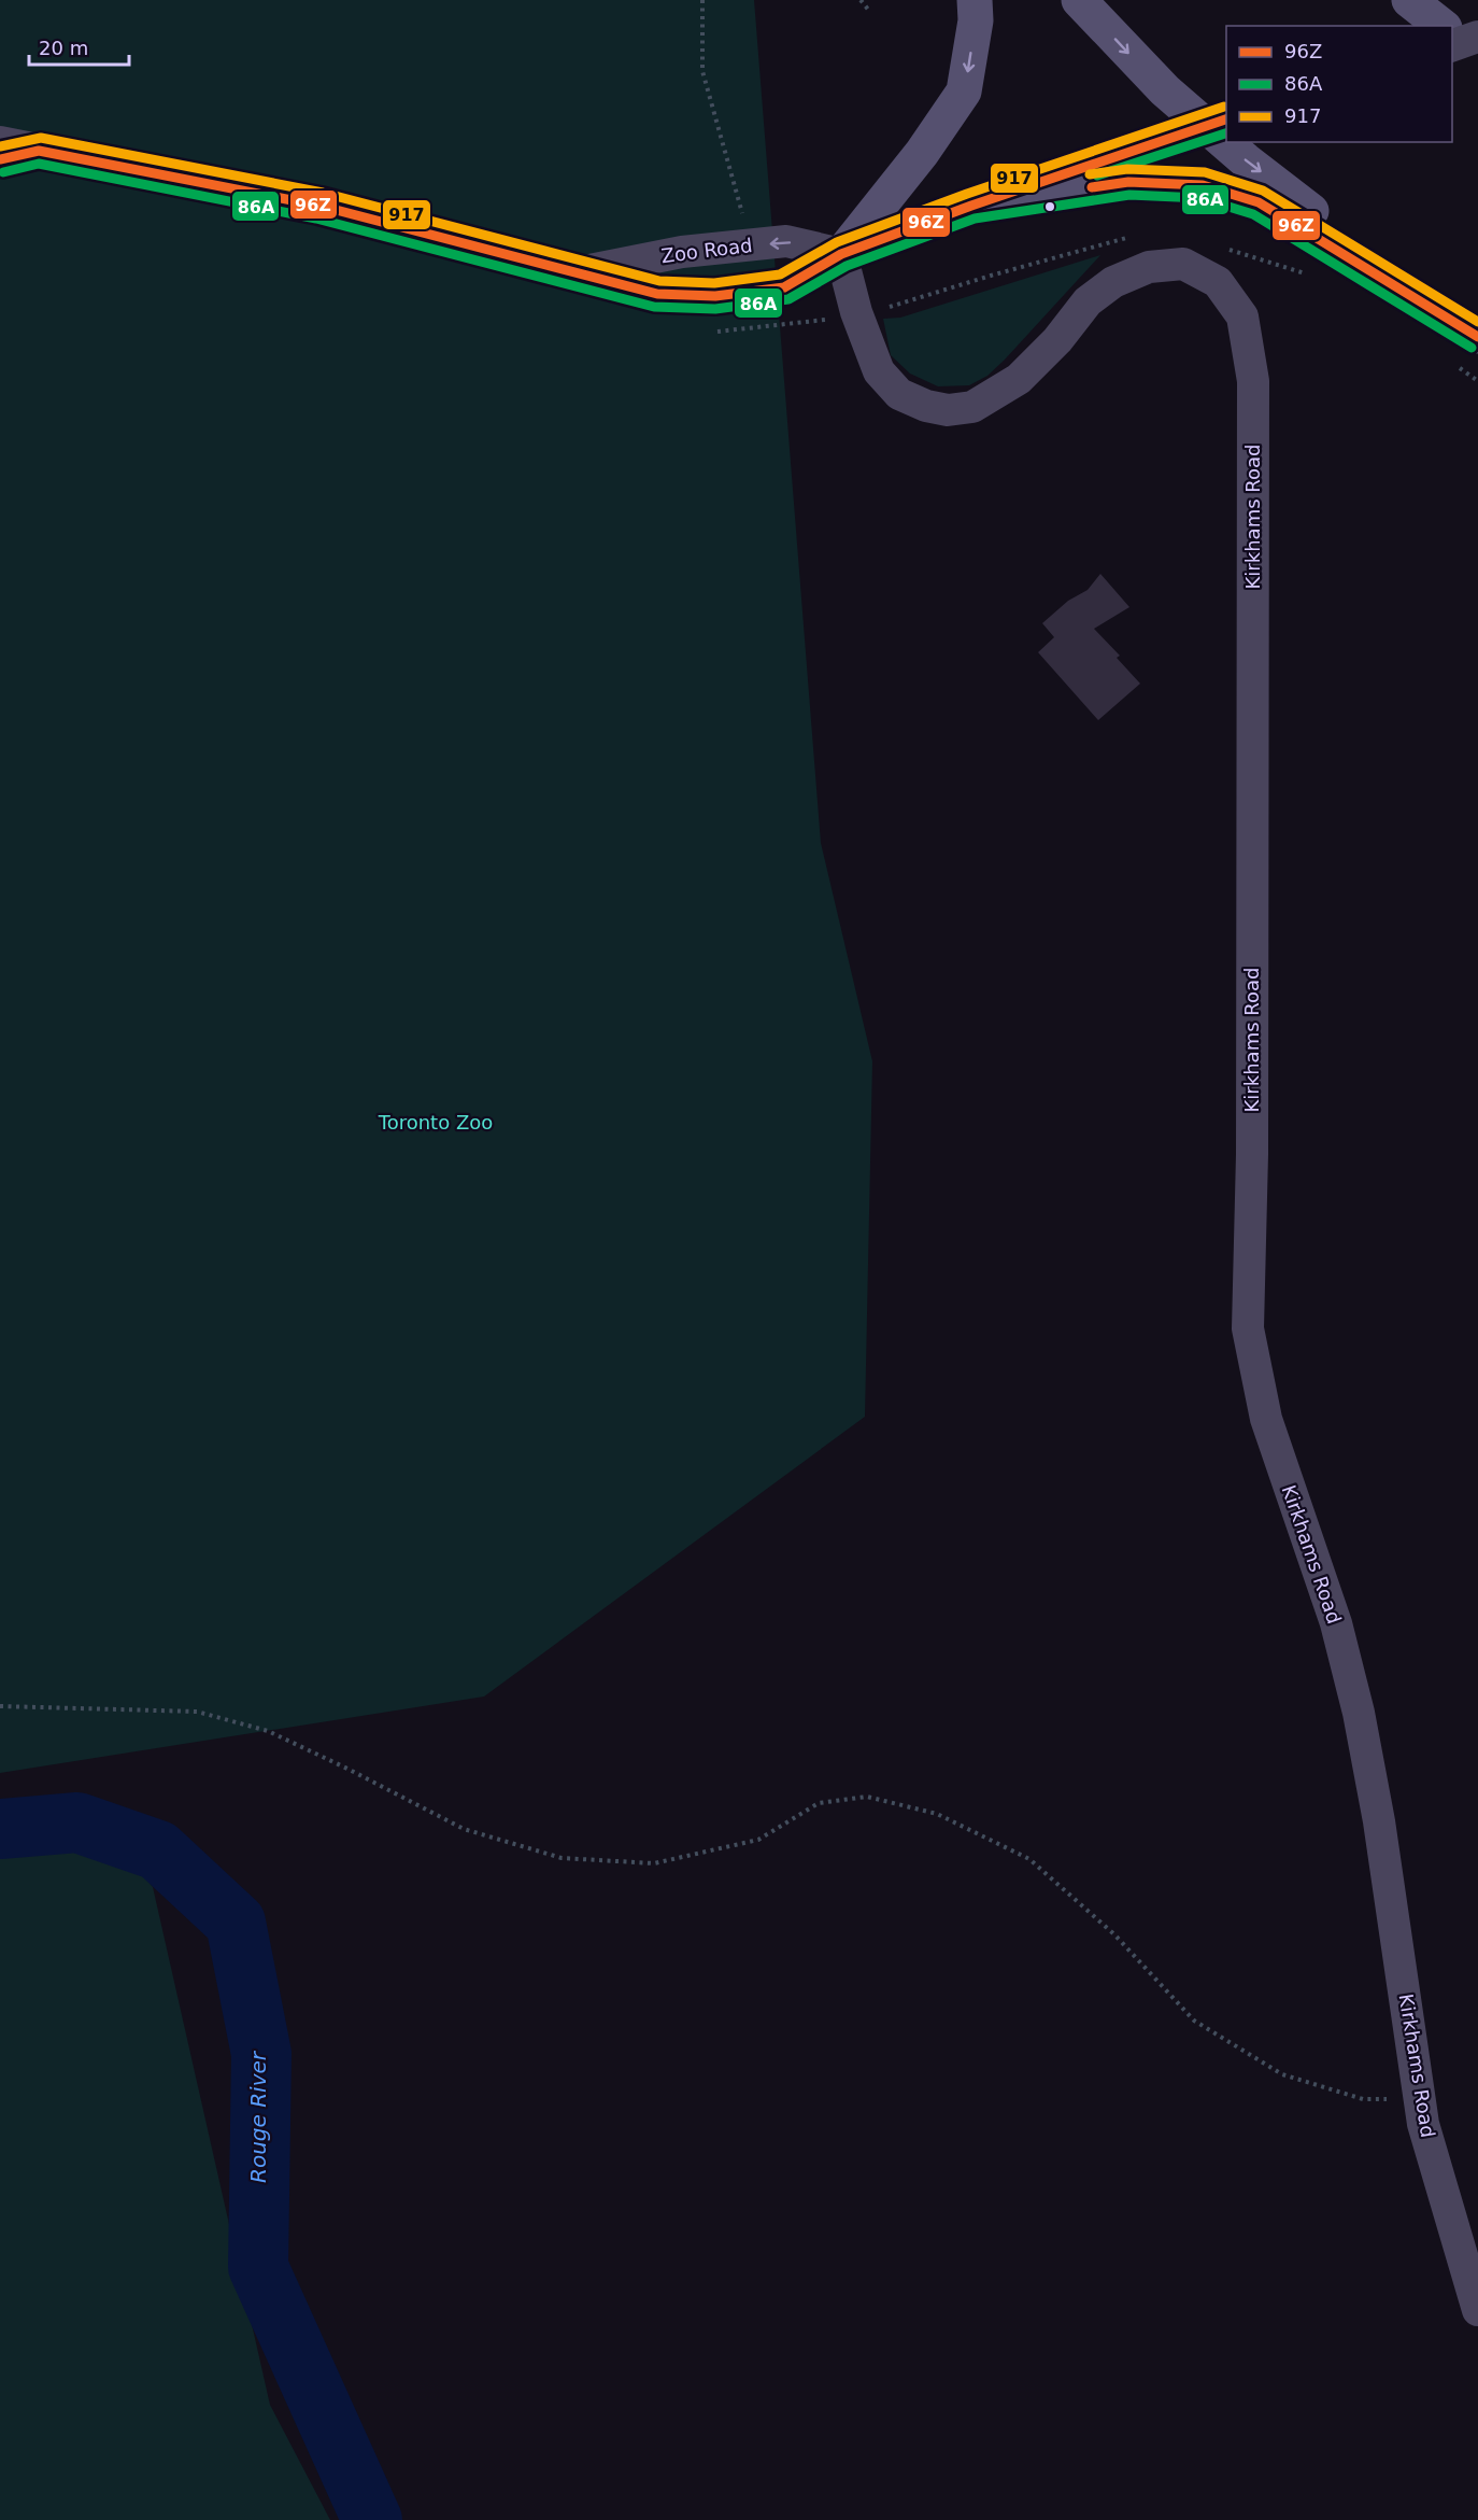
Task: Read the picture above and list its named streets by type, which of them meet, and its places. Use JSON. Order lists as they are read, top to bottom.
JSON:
{
  "streets": {
    "street": ["Zoo Road", "Kirkhams Road"]
  },
  "crossings": [
    ["Zoo Road", "Kirkhams Road"]
  ],
  "water": ["Rouge River"],
  "parks": ["Toronto Zoo"],
  "lines": ["transit line 917", "transit line 96Z", "transit line 86A"],
  "legend": ["96Z", "86A", "917"],
  "scale_bar": "20 m"
}
